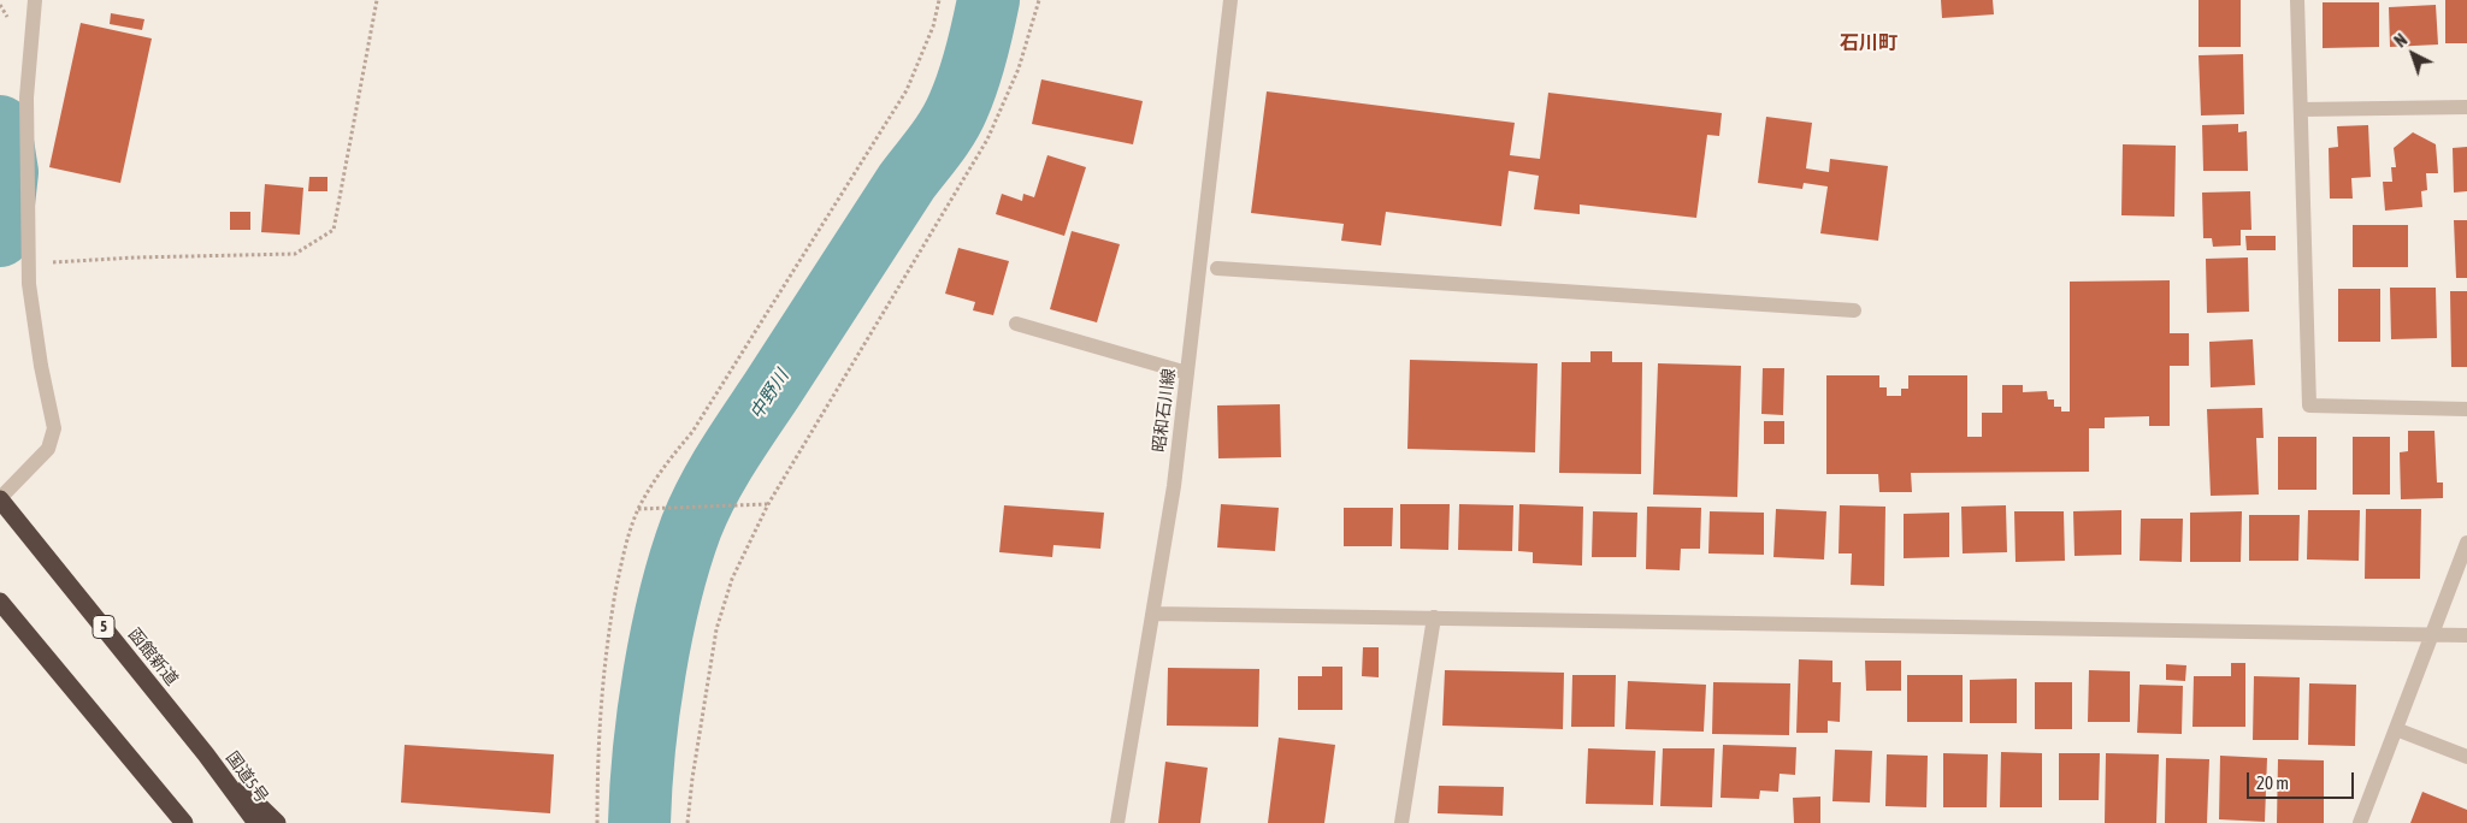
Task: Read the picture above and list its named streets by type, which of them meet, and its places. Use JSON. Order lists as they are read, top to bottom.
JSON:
{
  "streets": {
    "highway": ["5", "函館新道", "国道5号"],
    "street": ["昭和石川線"]
  },
  "crossings": [
    ["5", "函館新道"],
    ["5", "国道5号"],
    ["函館新道", "国道5号"]
  ],
  "districts": ["石川町"],
  "water": ["中野川"],
  "scale_bar": "20 m",
  "north": "top left"
}
